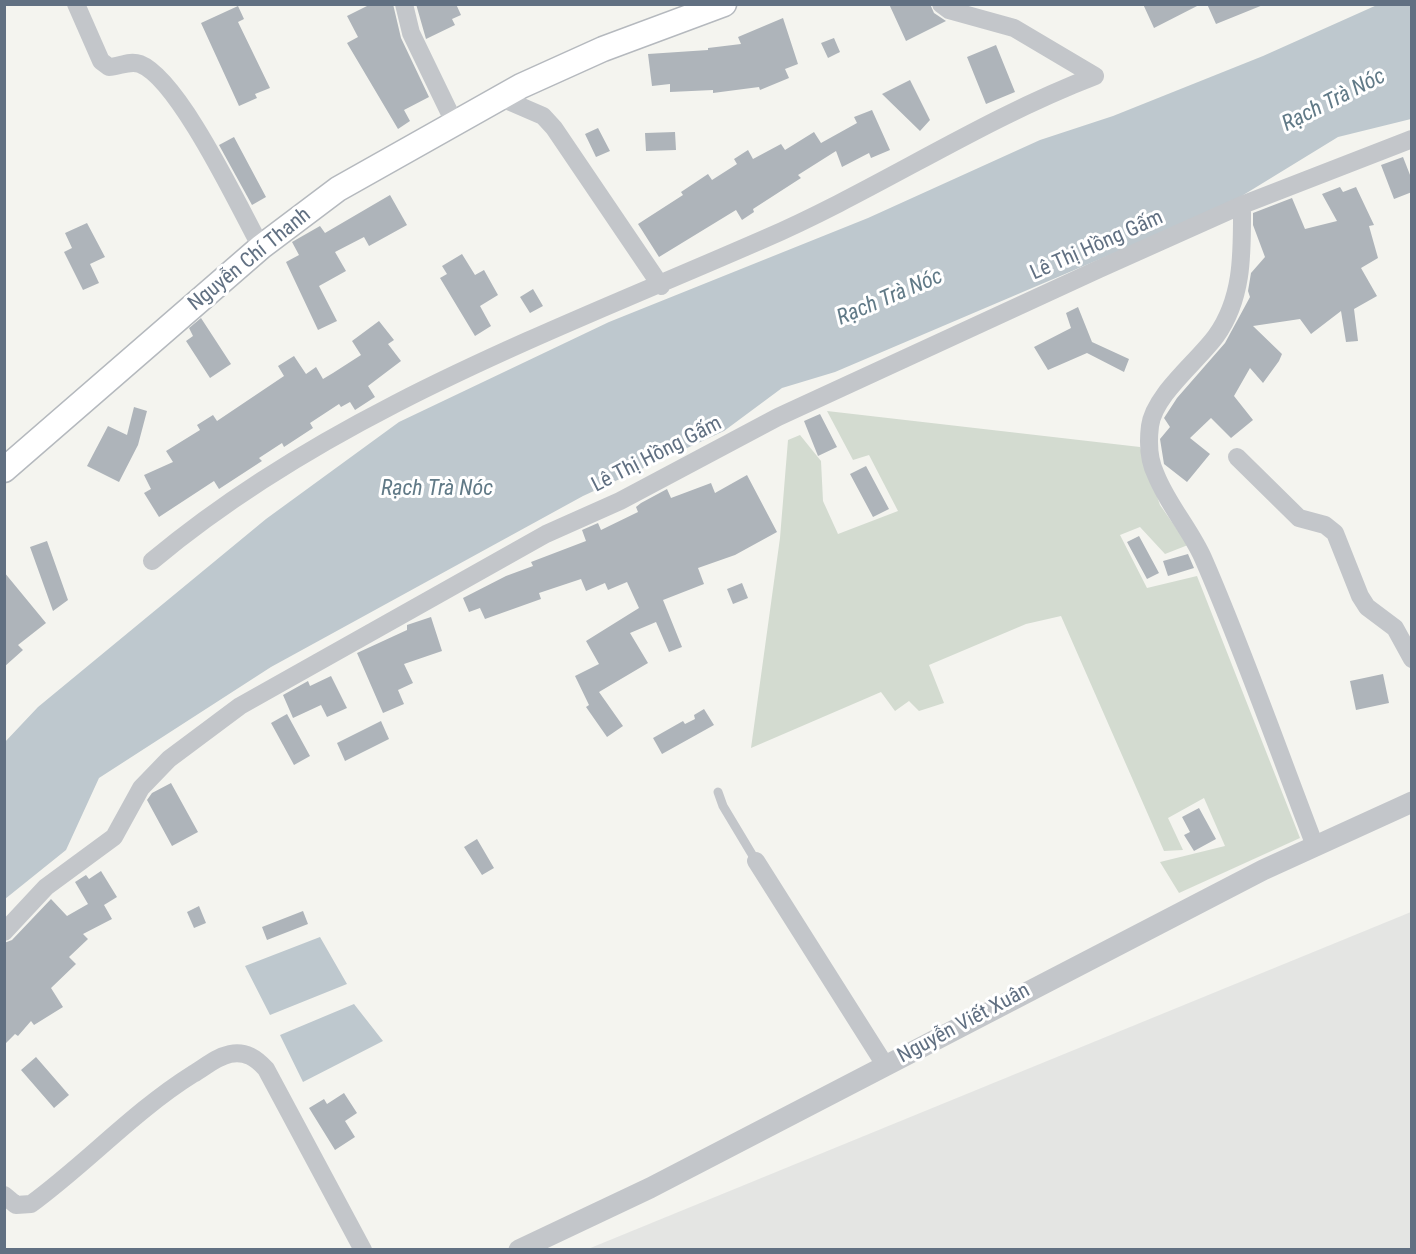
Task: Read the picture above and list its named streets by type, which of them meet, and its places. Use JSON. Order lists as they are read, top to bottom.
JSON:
{
  "streets": {
    "main road": ["Nguyễn Chí Thanh"],
    "street": ["Lê Thị Hồng Gấm", "Nguyễn Viết Xuân"]
  },
  "water": ["Rạch Trà Nóc"]
}
